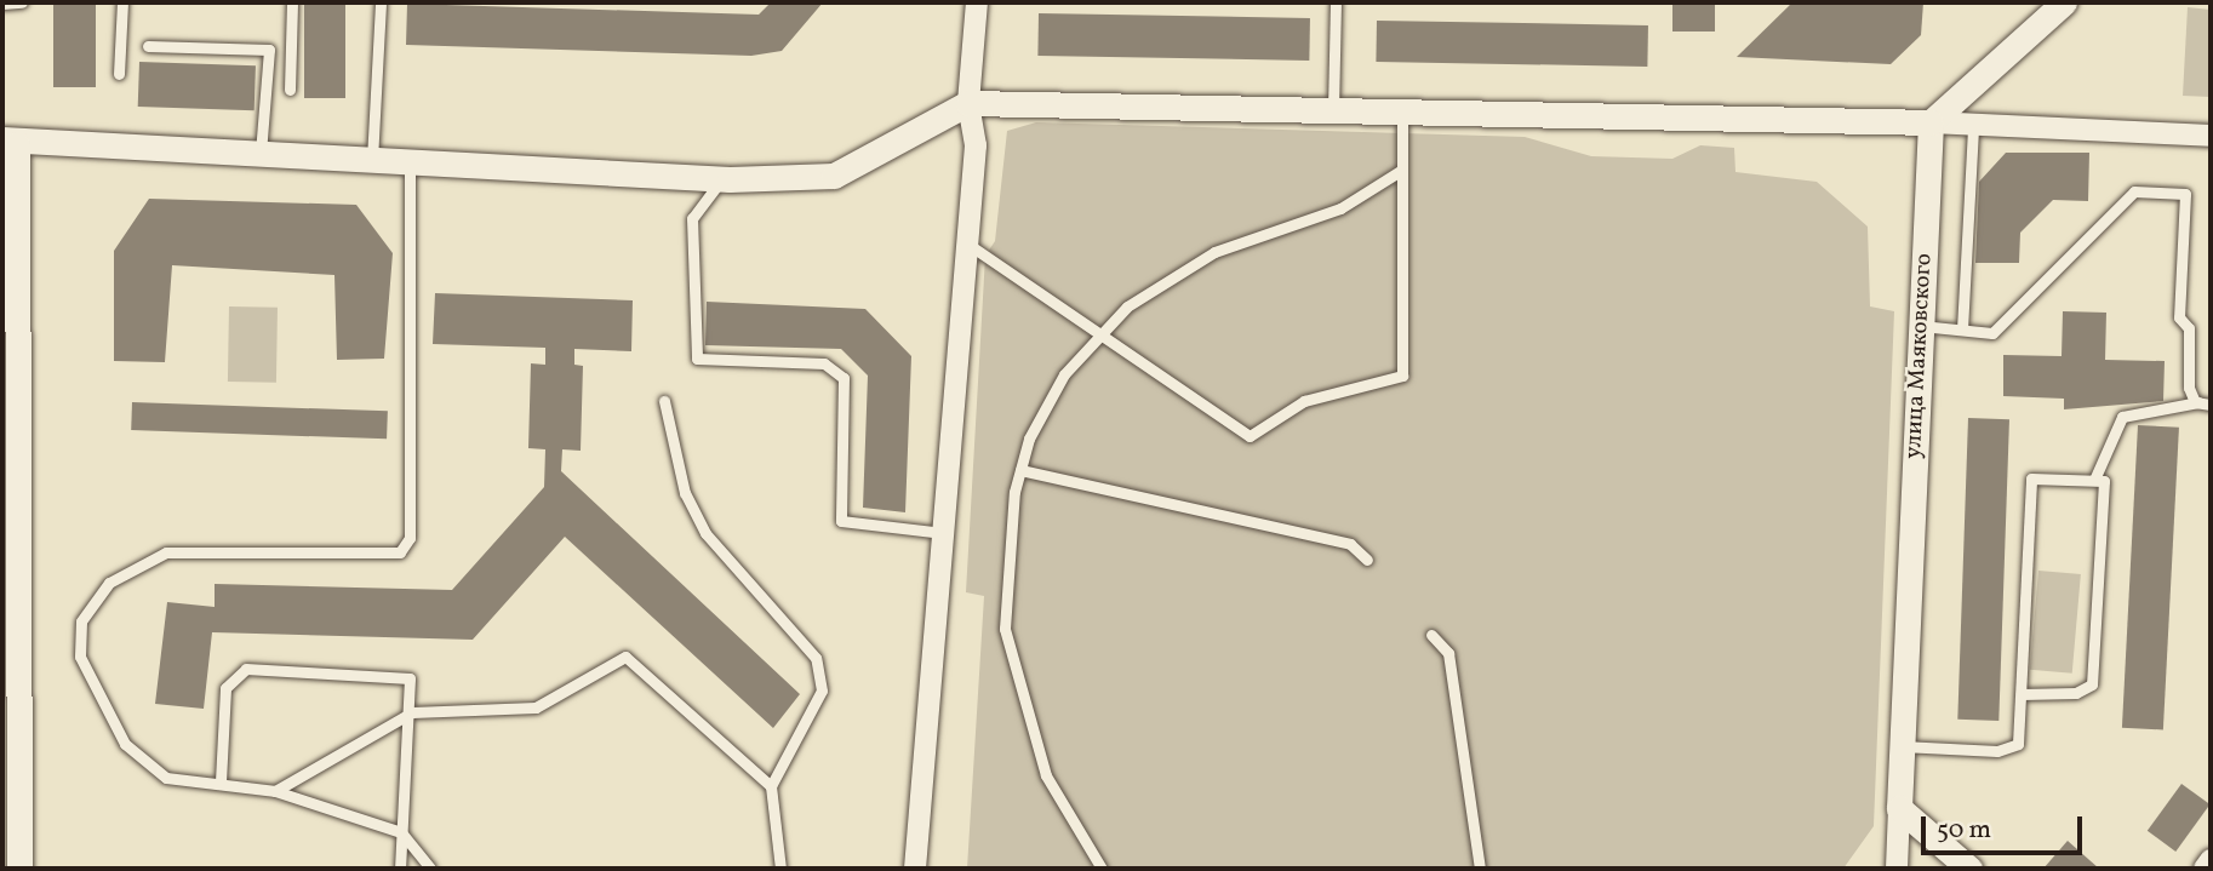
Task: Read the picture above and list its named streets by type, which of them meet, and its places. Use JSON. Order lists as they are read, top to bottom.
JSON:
{
  "streets": {
    "street": ["улица Маяковского"]
  },
  "scale_bar": "50 m"
}
